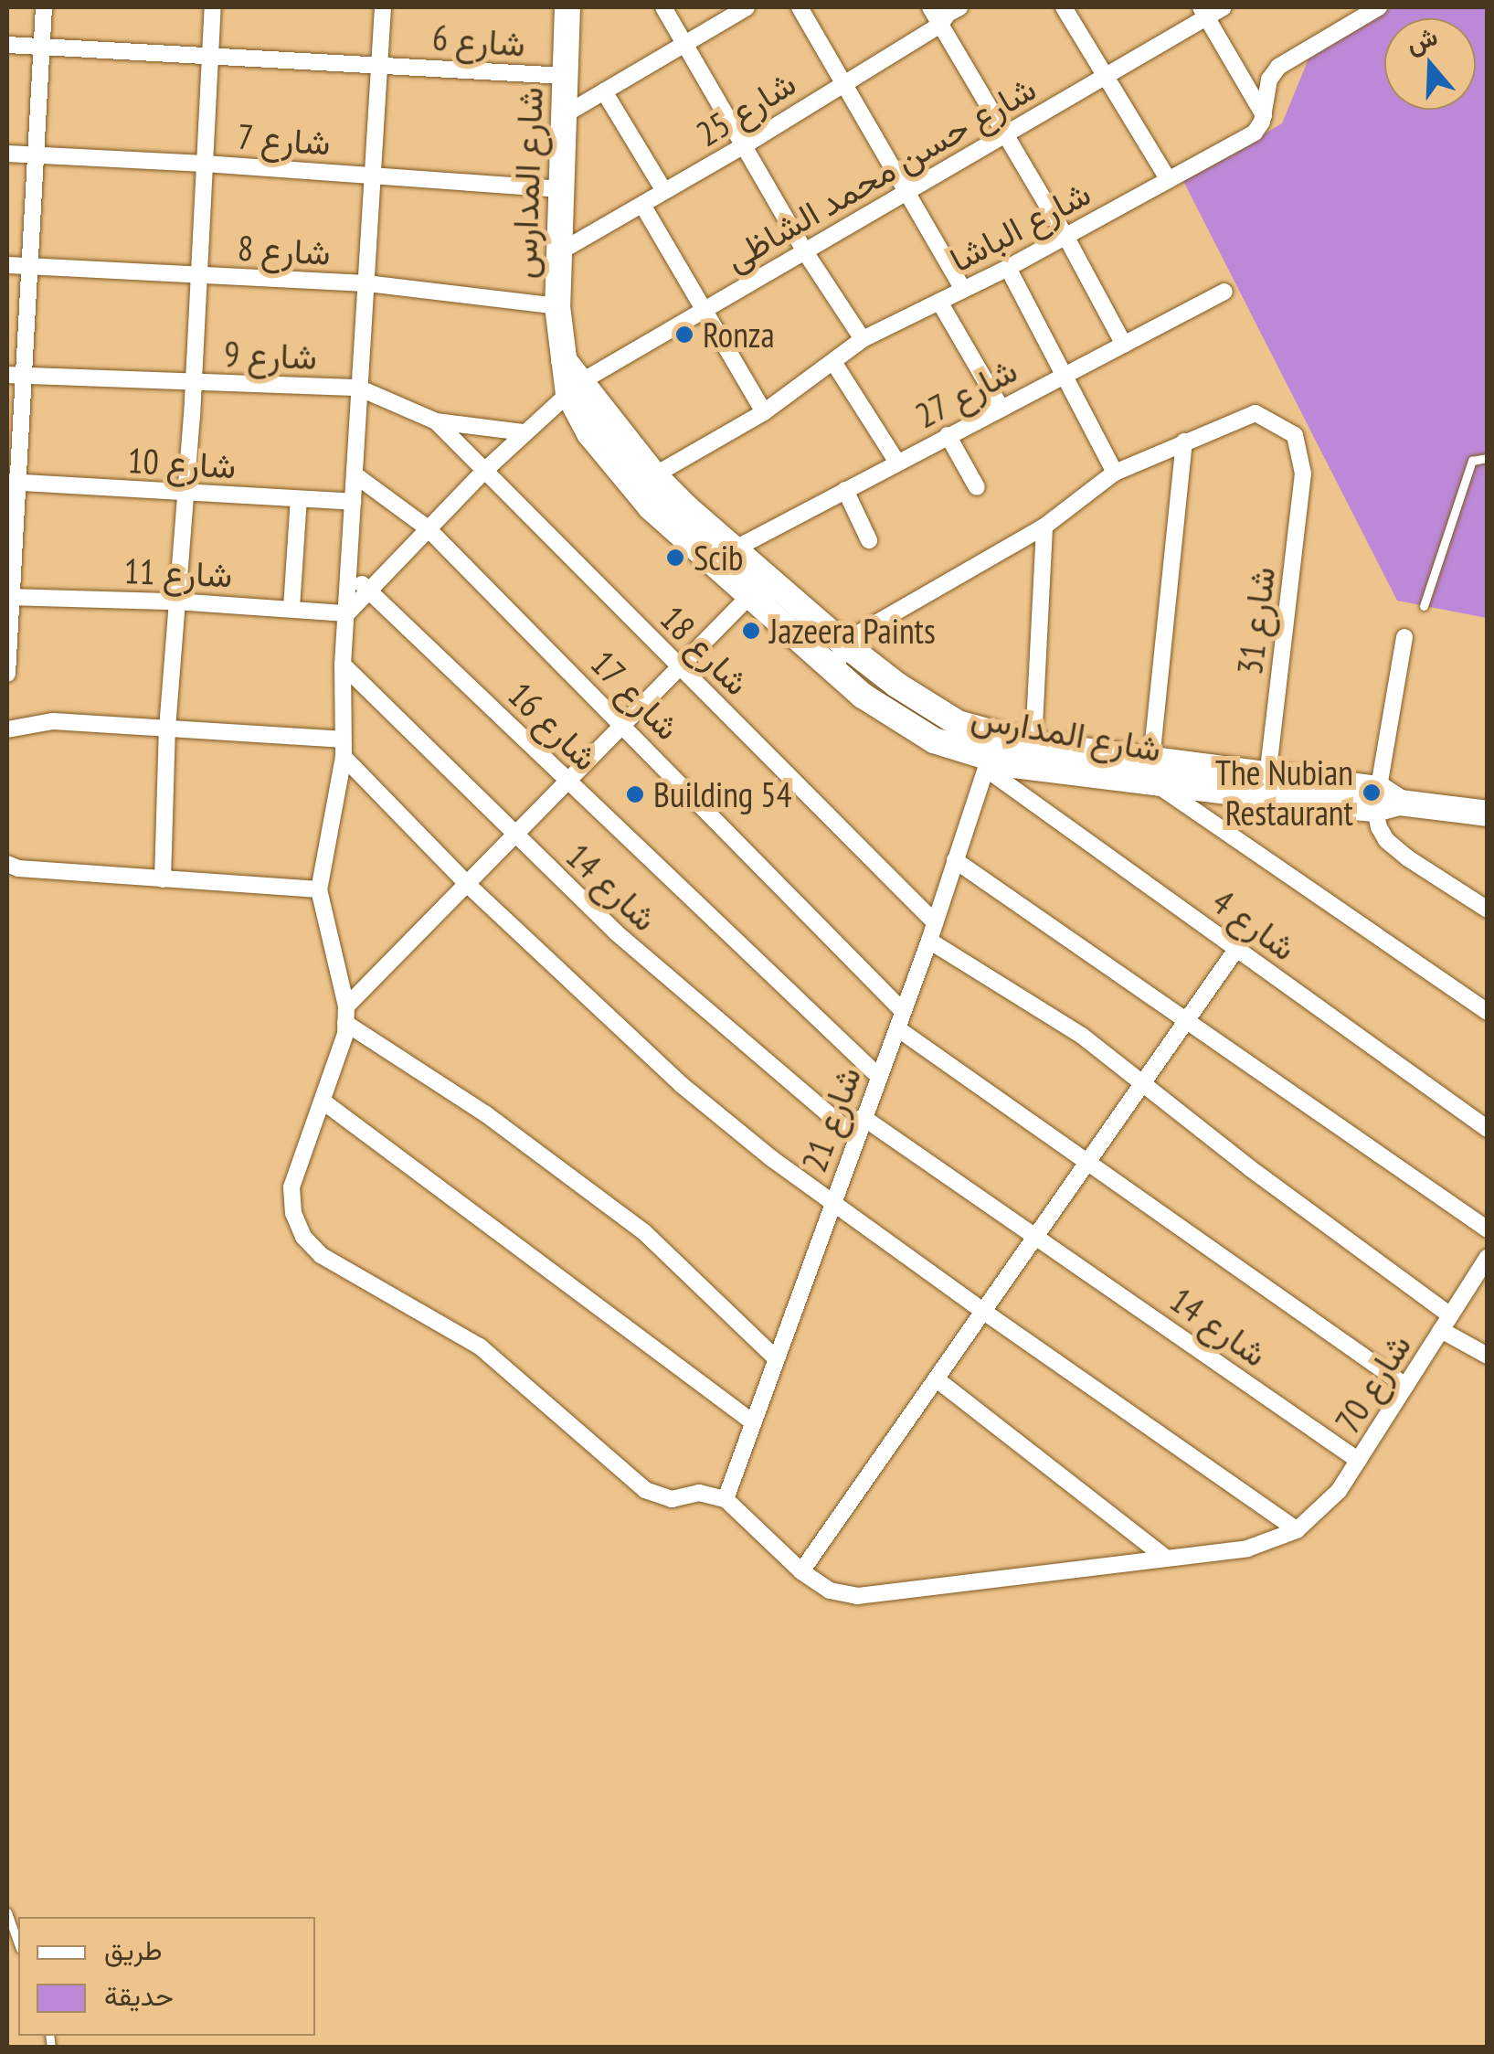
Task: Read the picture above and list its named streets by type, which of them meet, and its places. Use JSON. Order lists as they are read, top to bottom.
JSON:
{
  "streets": {
    "street": [
      "شارع 6",
      "شارع 25",
      "شارع 7",
      "شارع حسن محمد الشاظى",
      "شارع المدارس",
      "شارع الباشا",
      "شارع 8",
      "شارع 9",
      "شارع 27",
      "شارع 10",
      "شارع 11",
      "شارع 31",
      "شارع 18",
      "شارع 17",
      "شارع 16",
      "شارع 14",
      "شارع 4",
      "شارع 21",
      "شارع 70"
    ]
  },
  "crossings": [
    ["شارع 6", "شارع المدارس"],
    ["شارع 25", "شارع المدارس"],
    ["شارع 7", "شارع المدارس"],
    ["شارع حسن محمد الشاظى", "شارع المدارس"],
    ["شارع حسن محمد الشاظى", "شارع 9"],
    ["شارع حسن محمد الشاظى", "شارع 11"],
    ["شارع حسن محمد الشاظى", "شارع 18"],
    ["شارع حسن محمد الشاظى", "شارع 17"],
    ["شارع حسن محمد الشاظى", "شارع 16"],
    ["شارع المدارس", "شارع الباشا"],
    ["شارع المدارس", "شارع 8"],
    ["شارع المدارس", "شارع 27"],
    ["شارع المدارس", "شارع 31"],
    ["شارع المدارس", "شارع 4"],
    ["شارع المدارس", "شارع 21"],
    ["شارع 9", "شارع 18"],
    ["شارع 18", "شارع 21"],
    ["شارع 17", "شارع 21"],
    ["شارع 16", "شارع 21"],
    ["شارع 14", "شارع 21"],
    ["شارع 14", "شارع 70"],
    ["شارع 4", "شارع 21"]
  ],
  "places": [
    "Ronza",
    "Scib",
    "Jazeera Paints",
    "The Nubian Restaurant",
    "Building 54"
  ],
  "legend": ["طريق", "حديقة"],
  "north": "top"
}
